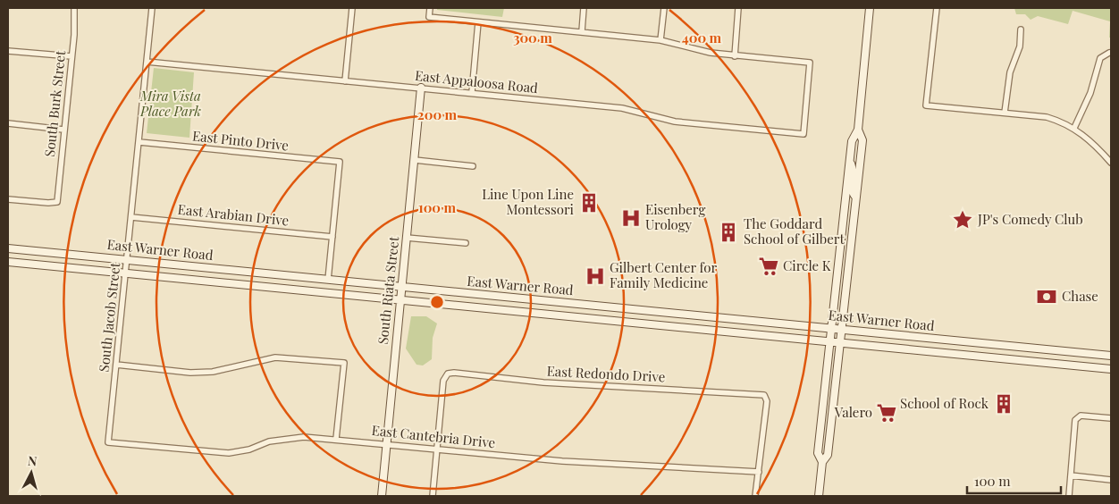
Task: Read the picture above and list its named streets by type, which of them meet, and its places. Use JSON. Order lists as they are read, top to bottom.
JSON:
{
  "streets": {
    "main road": ["East Warner Road", "South Riata Street"],
    "street": [
      "East Appaloosa Road",
      "South Burk Street",
      "East Pinto Drive",
      "East Arabian Drive",
      "South Jacob Street",
      "East Redondo Drive",
      "East Cantebria Drive"
    ]
  },
  "crossings": [
    ["East Appaloosa Road", "South Riata Street"],
    ["East Appaloosa Road", "South Jacob Street"],
    ["East Pinto Drive", "East Arabian Drive"],
    ["East Pinto Drive", "South Jacob Street"],
    ["East Arabian Drive", "South Jacob Street"],
    ["East Warner Road", "South Riata Street"],
    ["East Warner Road", "South Jacob Street"],
    ["South Riata Street", "East Cantebria Drive"],
    ["South Jacob Street", "East Cantebria Drive"],
    ["East Redondo Drive", "East Cantebria Drive"]
  ],
  "parks": ["Mira Vista Place Park"],
  "places": {
    "building": ["Line Upon Line Montessori", "The Goddard School of Gilbert", "School of Rock"],
    "hospital": ["Eisenberg Urology", "Gilbert Center for Family Medicine"],
    "place": ["JP's Comedy Club"],
    "supermarket": ["Circle K", "Valero"],
    "bank": ["Chase"]
  },
  "scale_bar": "100 m",
  "north": "top",
  "rings": [
    "400 m",
    "300 m",
    "200 m",
    "100 m"
  ]
}
